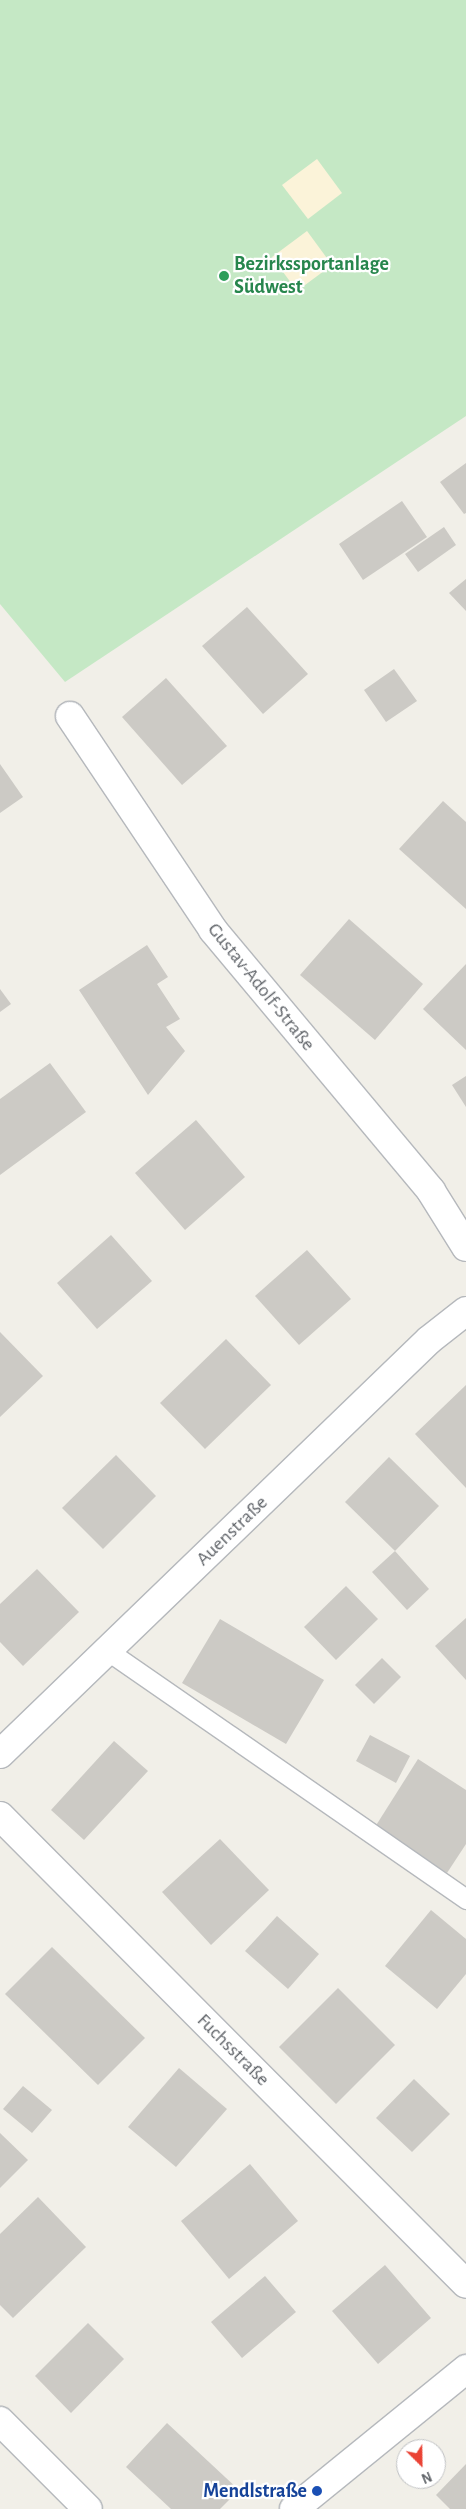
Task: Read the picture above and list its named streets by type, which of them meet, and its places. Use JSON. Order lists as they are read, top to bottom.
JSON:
{
  "streets": {
    "street": ["Gustav-Adolf-Straße", "Auenstraße", "Fuchsstraße"]
  },
  "places": ["Bezirkssportanlage Südwest", "Mendlstraße"],
  "north": "bottom right"
}
